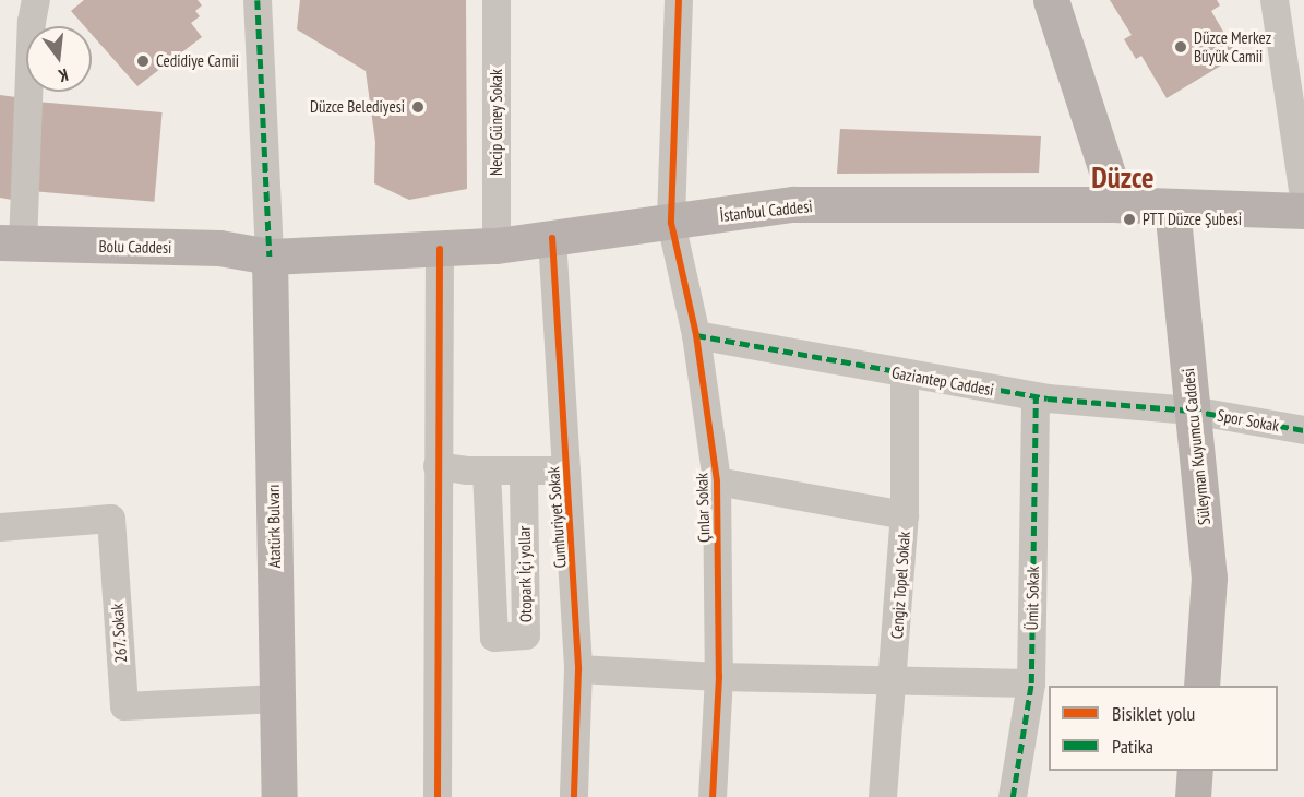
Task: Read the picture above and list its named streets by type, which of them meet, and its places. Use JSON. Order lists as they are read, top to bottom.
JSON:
{
  "streets": {
    "main road": [
      "İstanbul Caddesi",
      "Bolu Caddesi",
      "Süleyman Kuyumcu Caddesi",
      "Atatürk Bulvarı"
    ],
    "street": [
      "Necip Güney Sokak",
      "Gaziantep Caddesi",
      "Spor Sokak",
      "Çınlar Sokak",
      "Cumhuriyet Sokak",
      "Otopark İçi yollar",
      "Cengiz Topel Sokak",
      "Ümit Sokak",
      "267. Sokak"
    ]
  },
  "crossings": [
    ["Necip Güney Sokak", "İstanbul Caddesi"],
    ["İstanbul Caddesi", "Bolu Caddesi"],
    ["İstanbul Caddesi", "Süleyman Kuyumcu Caddesi"],
    ["İstanbul Caddesi", "Çınlar Sokak"],
    ["İstanbul Caddesi", "Cumhuriyet Sokak"],
    ["İstanbul Caddesi", "Atatürk Bulvarı"],
    ["Bolu Caddesi", "Atatürk Bulvarı"],
    ["Gaziantep Caddesi", "Spor Sokak"],
    ["Gaziantep Caddesi", "Süleyman Kuyumcu Caddesi"],
    ["Gaziantep Caddesi", "Çınlar Sokak"],
    ["Gaziantep Caddesi", "Cengiz Topel Sokak"],
    ["Gaziantep Caddesi", "Ümit Sokak"],
    ["Spor Sokak", "Süleyman Kuyumcu Caddesi"],
    ["Atatürk Bulvarı", "267. Sokak"]
  ],
  "districts": ["Düzce"],
  "places": [
    "Düzce Merkez Büyük Camii",
    "Cedidiye Camii",
    "Düzce Belediyesi",
    "PTT Düzce Şubesi"
  ],
  "legend": ["Bisiklet yolu", "Patika"],
  "north": "bottom"
}
